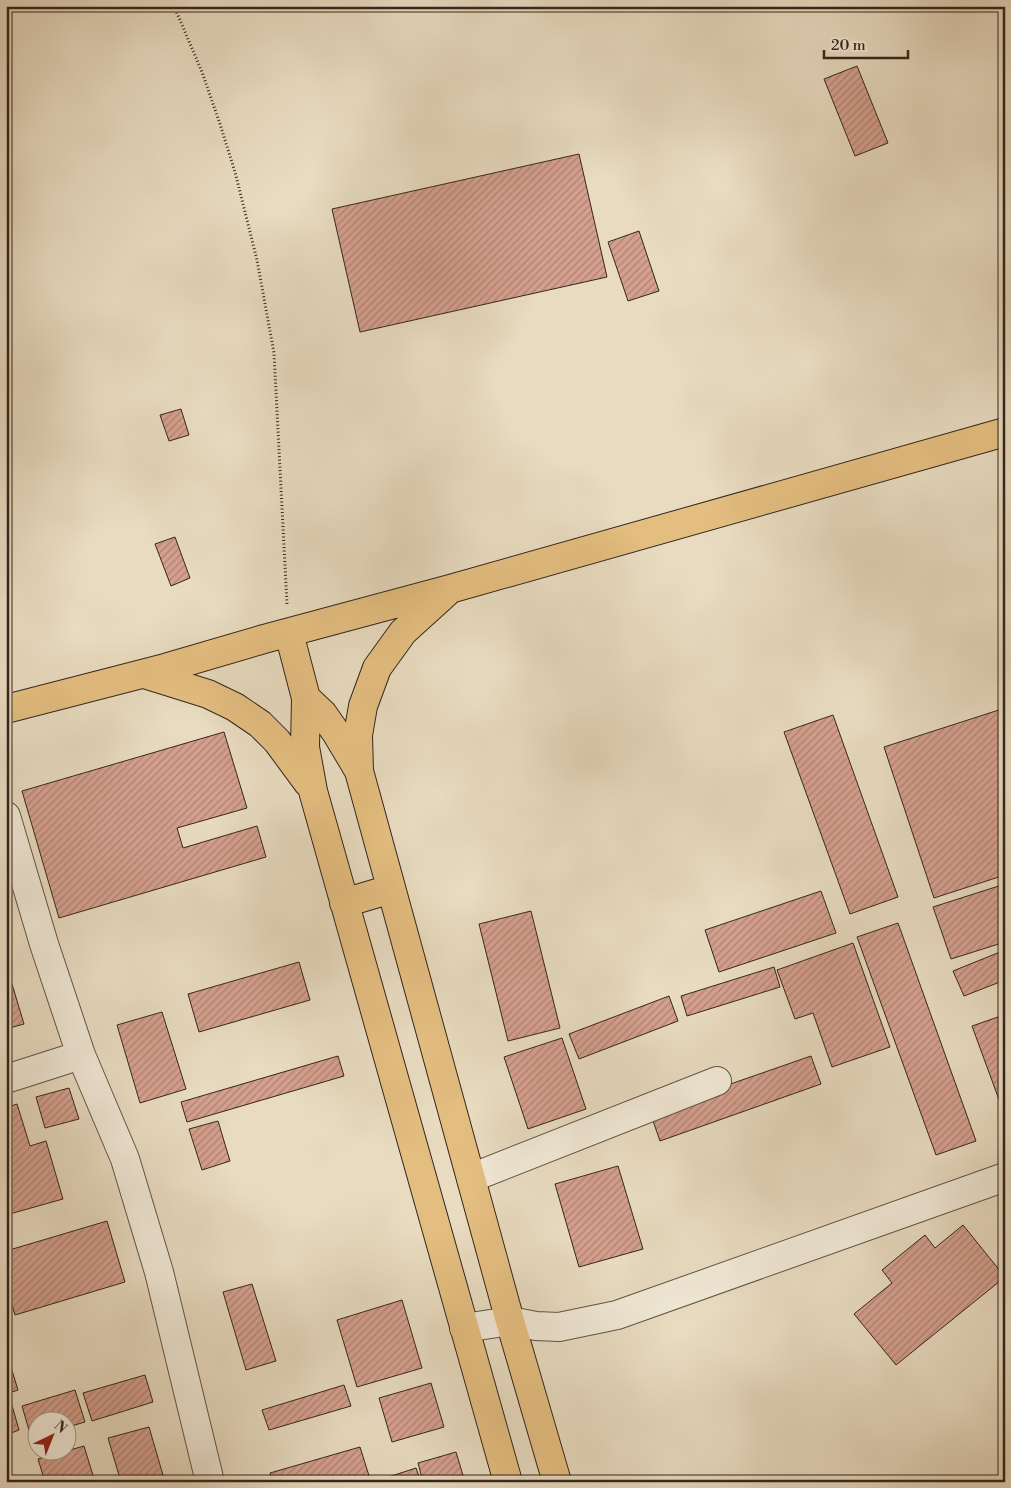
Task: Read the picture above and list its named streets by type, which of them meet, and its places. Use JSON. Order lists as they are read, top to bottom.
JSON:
{
  "scale_bar": "20 m",
  "north": "top right"
}
